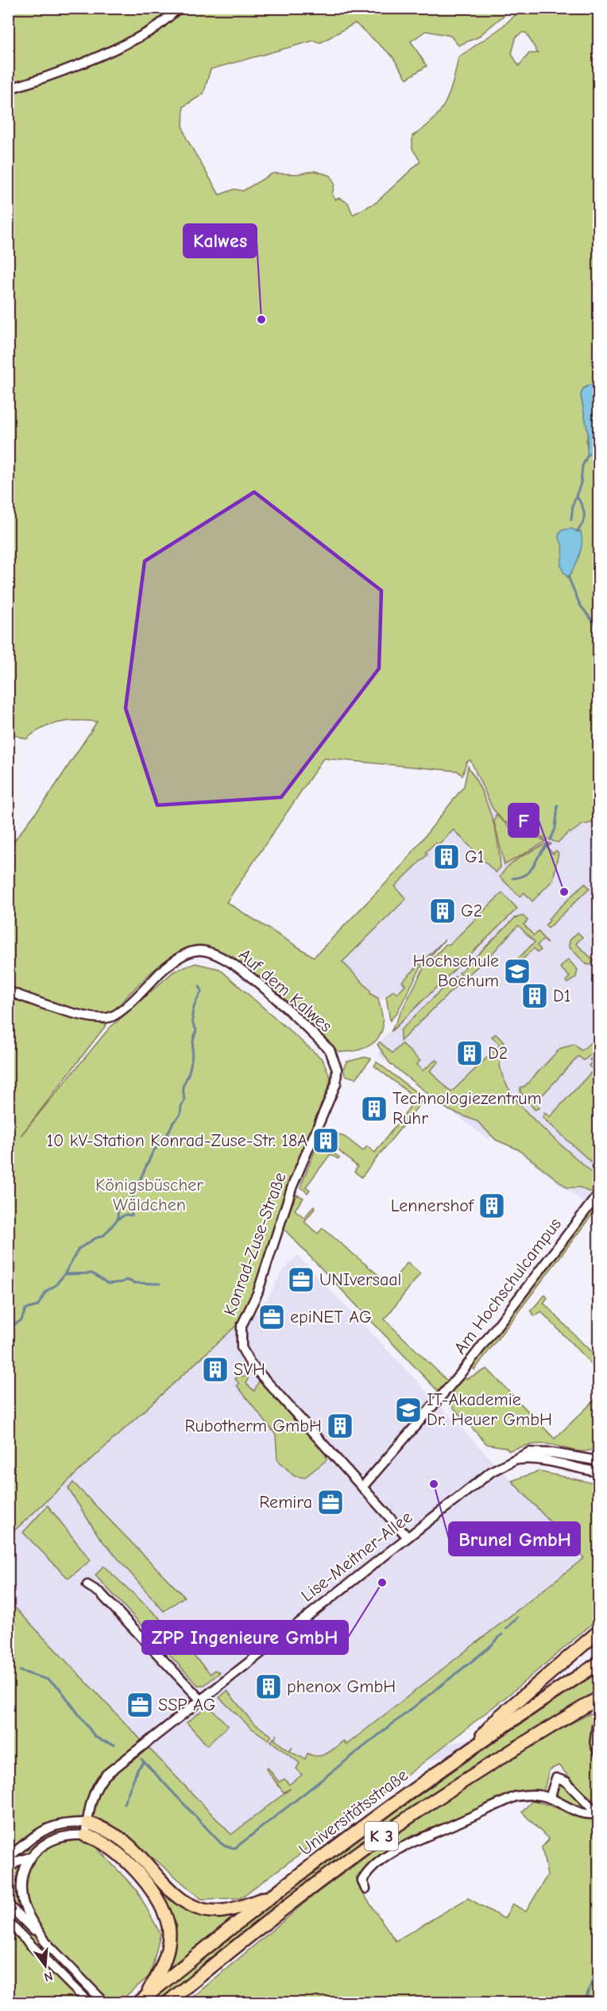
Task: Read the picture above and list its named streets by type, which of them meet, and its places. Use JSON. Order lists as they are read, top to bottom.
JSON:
{
  "streets": {
    "highway": ["Universitätsstraße", "K 3"],
    "street": [
      "Auf dem Kalwes",
      "Konrad-Zuse-Straße",
      "Am Hochschulcampus",
      "Lise-Meitner-Allee"
    ]
  },
  "crossings": [
    ["Auf dem Kalwes", "Konrad-Zuse-Straße"],
    ["Konrad-Zuse-Straße", "Am Hochschulcampus"],
    ["Konrad-Zuse-Straße", "Lise-Meitner-Allee"]
  ],
  "parks": ["Königsbüscher Wäldchen"],
  "places": {
    "other": [
      "Kalwes",
      "F",
      "Brunel GmbH",
      "ZPP Ingenieure GmbH"
    ],
    "building": [
      "G1",
      "G2",
      "D1",
      "D2",
      "Technologiezentrum Ruhr",
      "10 kV-Station Konrad-Zuse-Str. 18A",
      "Lennershof",
      "SVH",
      "Rubotherm GmbH",
      "phenox GmbH"
    ],
    "school or university": ["Hochschule Bochum", "IT-Akademie Dr. Heuer GmbH"],
    "office": [
      "UNIversaal",
      "epiNET AG",
      "Remira",
      "SSP AG"
    ]
  },
  "north": "bottom"
}
